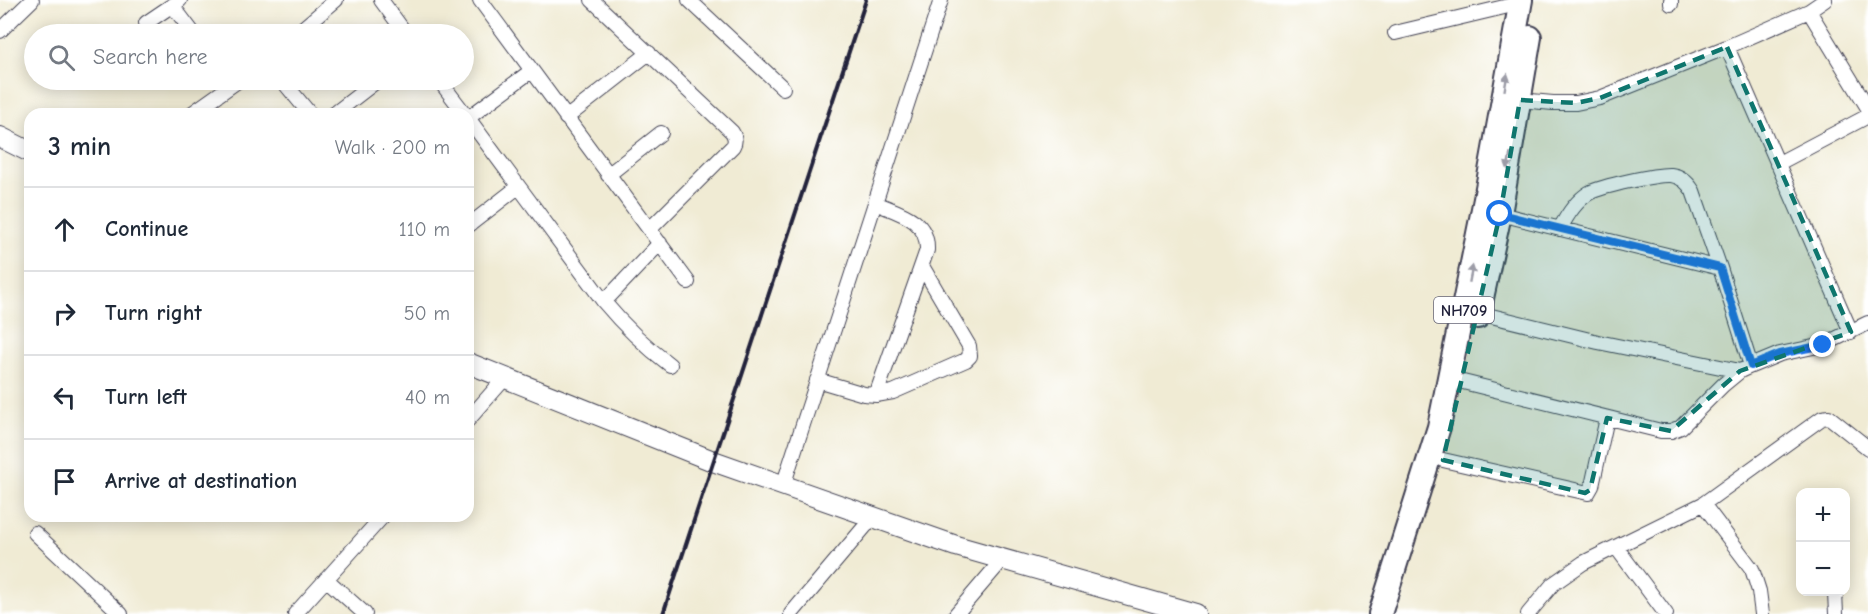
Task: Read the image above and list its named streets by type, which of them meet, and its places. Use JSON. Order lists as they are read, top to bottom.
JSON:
{
  "streets": {
    "highway": ["NH709"]
  },
  "page": {
    "search": "Search here",
    "heading": ["3 min", "Walk · 200 m"],
    "list": [
      ["Continue", "110 m"],
      ["Turn right", "50 m"],
      ["Turn left", "40 m"],
      "Arrive at destination"
    ],
    "map_buttons": ["+", "−"]
  }
}
